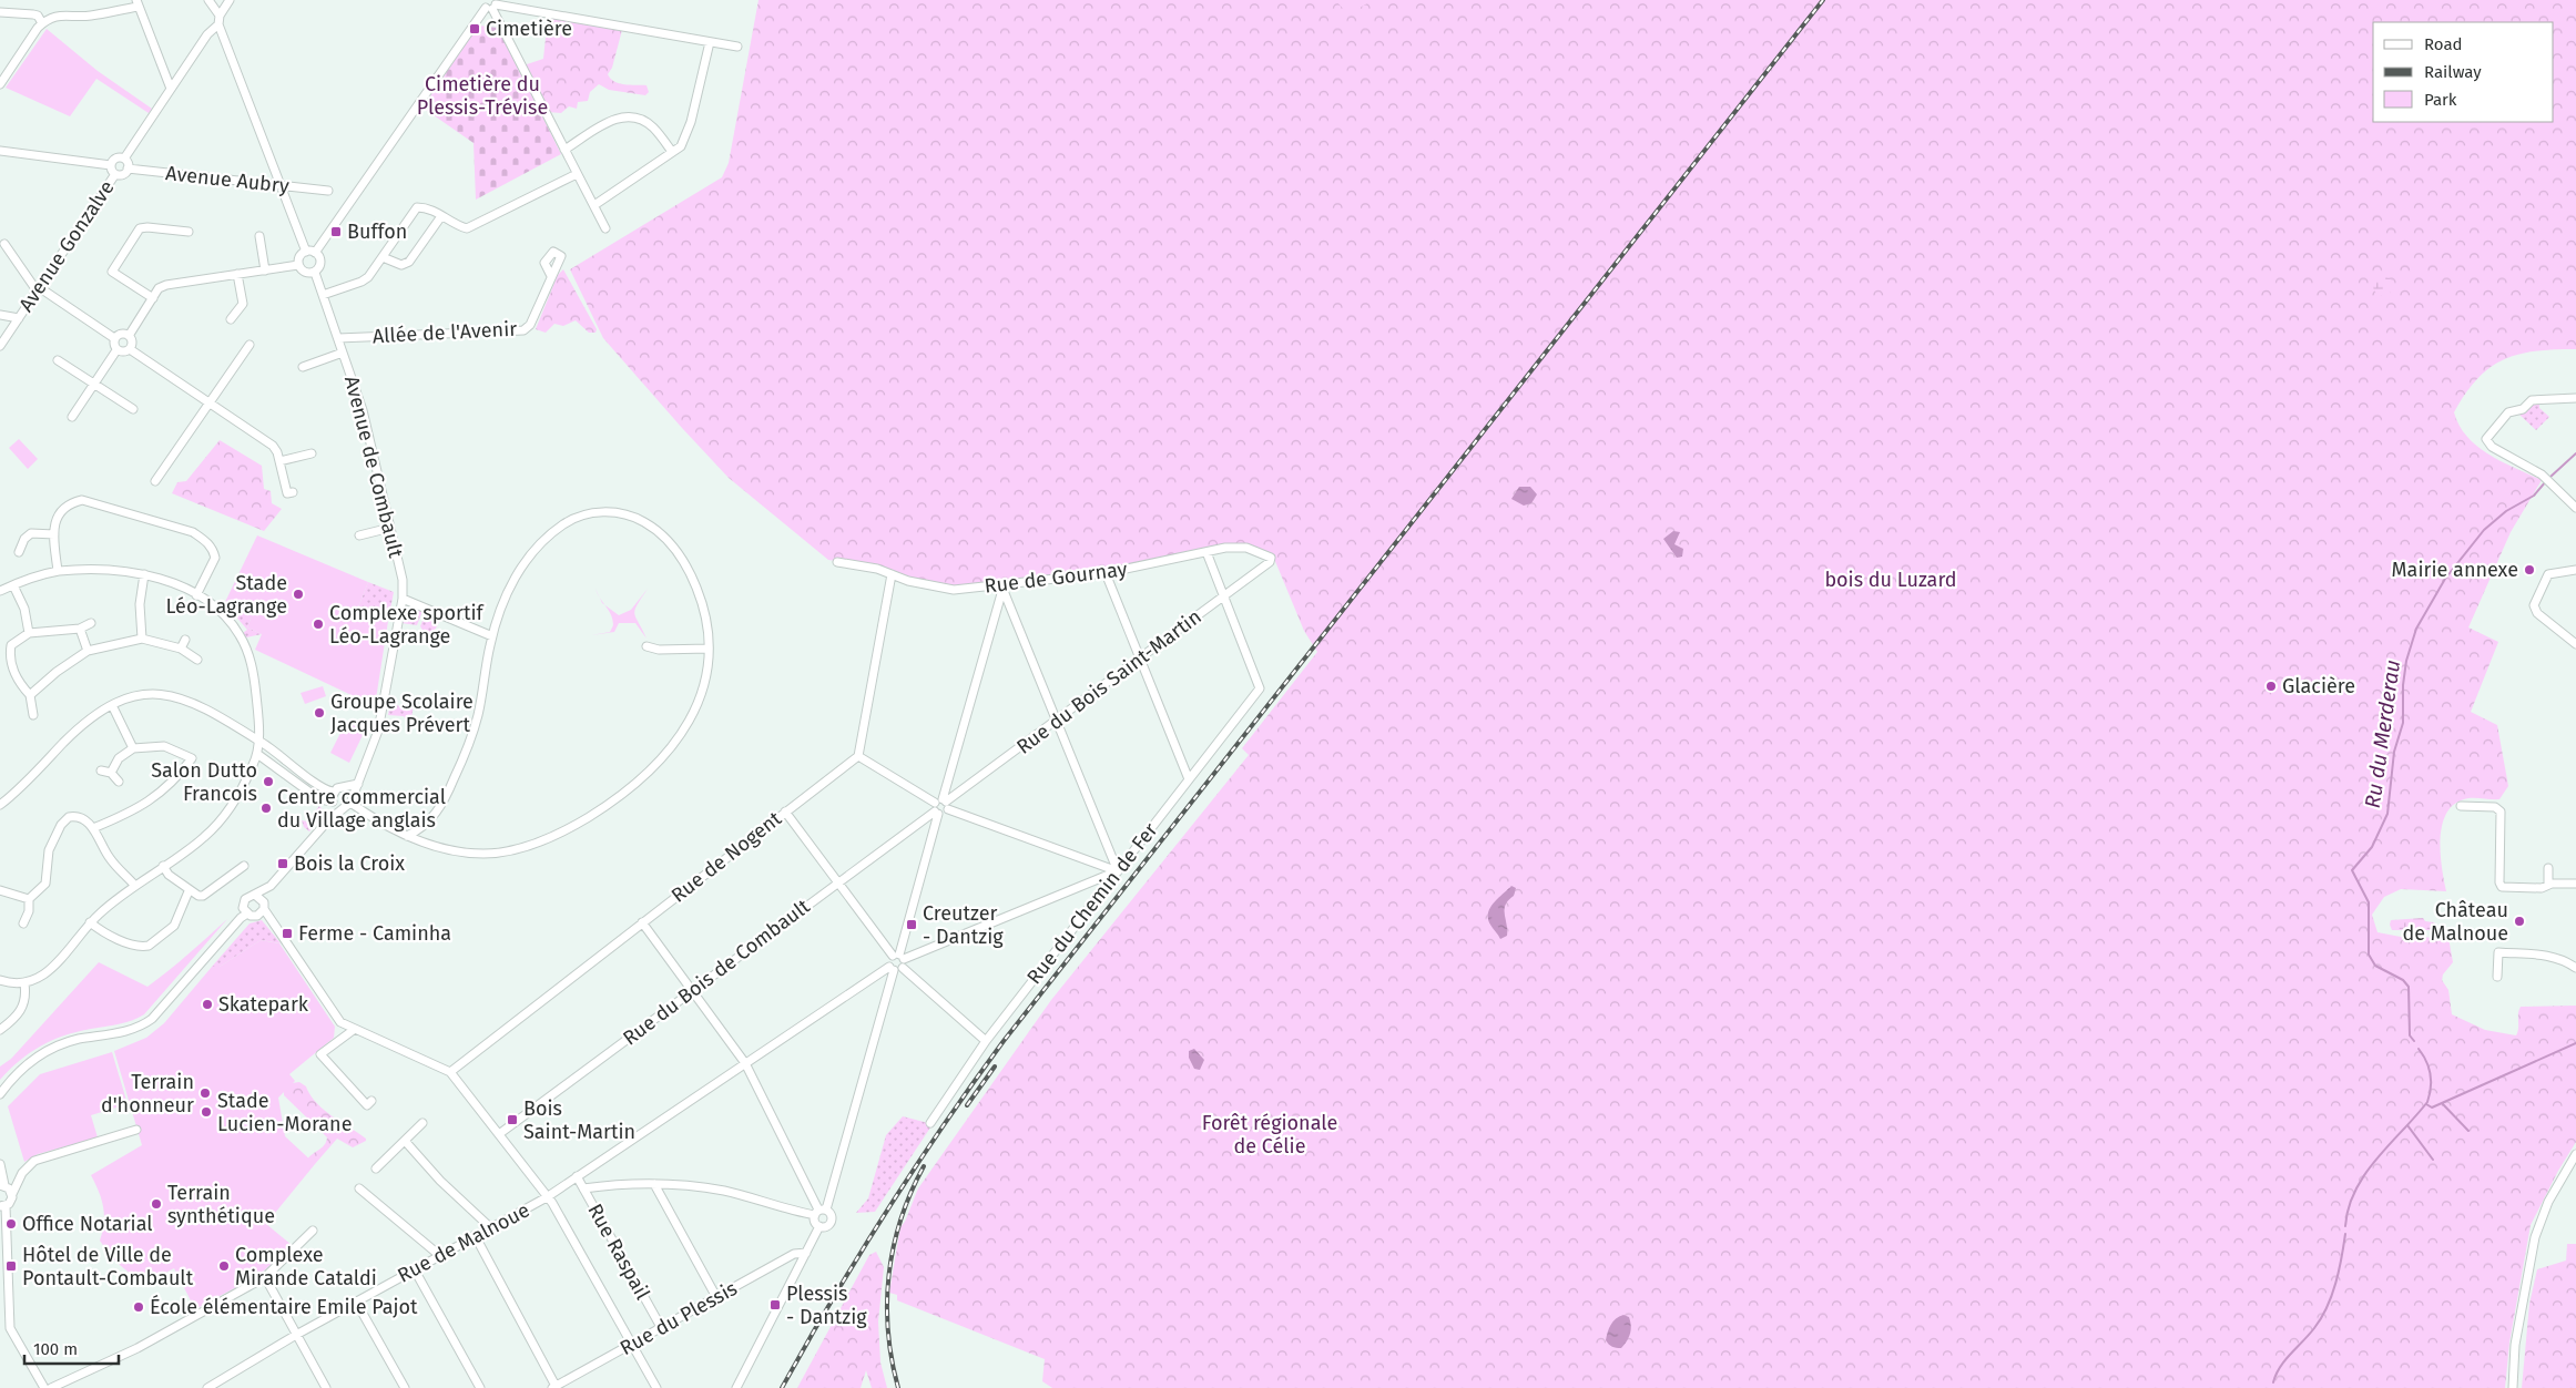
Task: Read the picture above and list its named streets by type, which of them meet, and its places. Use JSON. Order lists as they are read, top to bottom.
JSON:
{
  "streets": {
    "street": [
      "Avenue Aubry",
      "Avenue Gonzalve",
      "Allée de l'Avenir",
      "Avenue de Combault",
      "Rue de Gournay",
      "Rue du Bois Saint-Martin",
      "Rue de Nogent",
      "Rue du Chemin de Fer",
      "Rue du Bois de Combault",
      "Rue de Malnoue",
      "Rue Raspail",
      "Rue du Plessis"
    ]
  },
  "crossings": [
    ["Avenue Aubry", "Avenue Gonzalve"],
    ["Allée de l'Avenir", "Avenue de Combault"],
    ["Rue de Gournay", "Rue du Bois Saint-Martin"],
    ["Rue du Bois Saint-Martin", "Rue du Chemin de Fer"],
    ["Rue du Bois Saint-Martin", "Rue du Bois de Combault"],
    ["Rue Raspail", "Rue du Plessis"]
  ],
  "water": ["Ru du Merderau"],
  "parks": ["Cimetière du Plessis-Trévise", "bois du Luzard", "Forêt régionale de Célie"],
  "places": {
    "transit": [
      "Cimetière",
      "Buffon",
      "Bois la Croix",
      "Creutzer - Dantzig",
      "Ferme - Caminha",
      "Bois Saint-Martin",
      "Hôtel de Ville de Pontault-Combault",
      "Plessis - Dantzig"
    ],
    "other": [
      "Mairie annexe",
      "Stade Léo-Lagrange",
      "Complexe sportif Léo-Lagrange",
      "Glacière",
      "Groupe Scolaire Jacques Prévert",
      "Salon Dutto Francois",
      "Centre commercial du Village anglais",
      "Château de Malnoue",
      "Skatepark",
      "Terrain d'honneur",
      "Stade Lucien-Morane",
      "Terrain synthétique",
      "Office Notarial",
      "Complexe Mirande Cataldi",
      "École élémentaire Emile Pajot"
    ]
  },
  "legend": ["Road", "Railway", "Park"],
  "scale_bar": "100 m"
}
